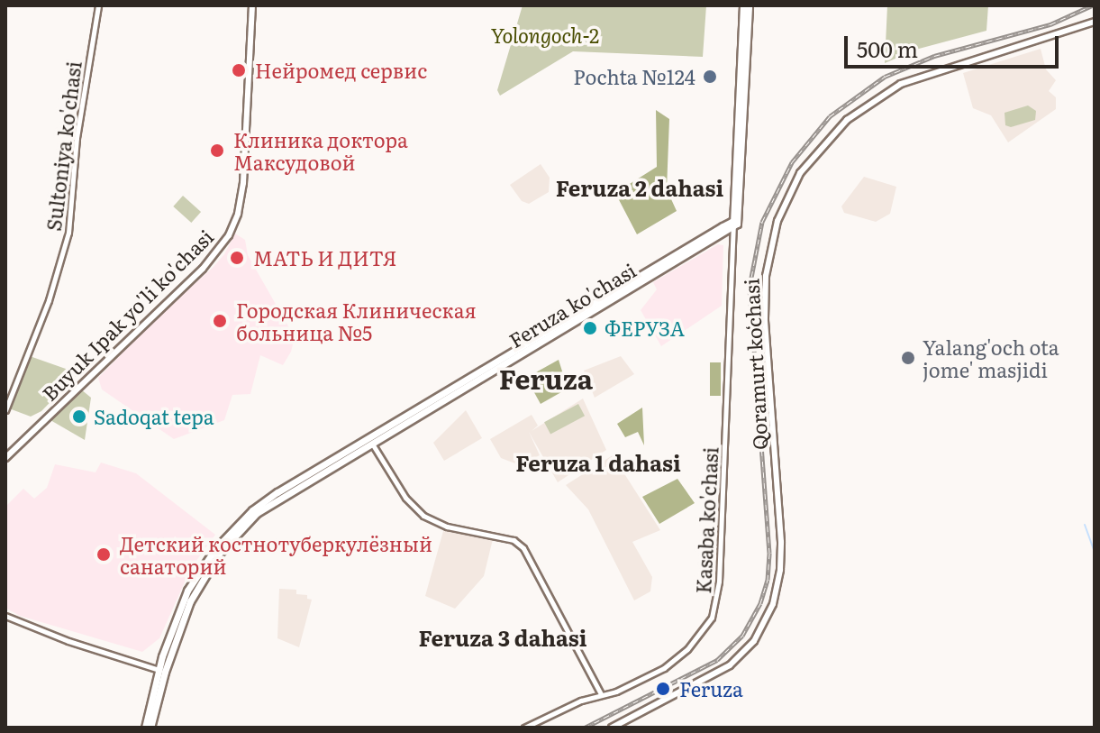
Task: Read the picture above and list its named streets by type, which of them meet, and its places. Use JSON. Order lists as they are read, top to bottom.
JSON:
{
  "streets": {
    "main road": ["Feruza ko'chasi", "Buyuk Ipak yo'li ko'chasi", "Qoramurt koʻchasi"],
    "street": ["Sultoniya ko'chasi", "Kasaba ko'chasi"]
  },
  "crossings": [
    ["Feruza ko'chasi", "Kasaba ko'chasi"]
  ],
  "districts": [
    "Feruza 2 dahasi",
    "Feruza",
    "Feruza 1 dahasi",
    "Feruza 3 dahasi"
  ],
  "parks": ["Yolongoch-2"],
  "places": [
    "Нейромед сервис",
    "Pochta №124",
    "Клиника доктора Максудовой",
    "МАТЬ И ДИТЯ",
    "Городская Клиническая больница №5",
    "ФЕРУЗА",
    "Yalang'och ota jome' masjidi",
    "Sadoqat tepa",
    "Детский костнотуберкулёзный санаторий",
    "Feruza"
  ],
  "scale_bar": "500 m"
}
